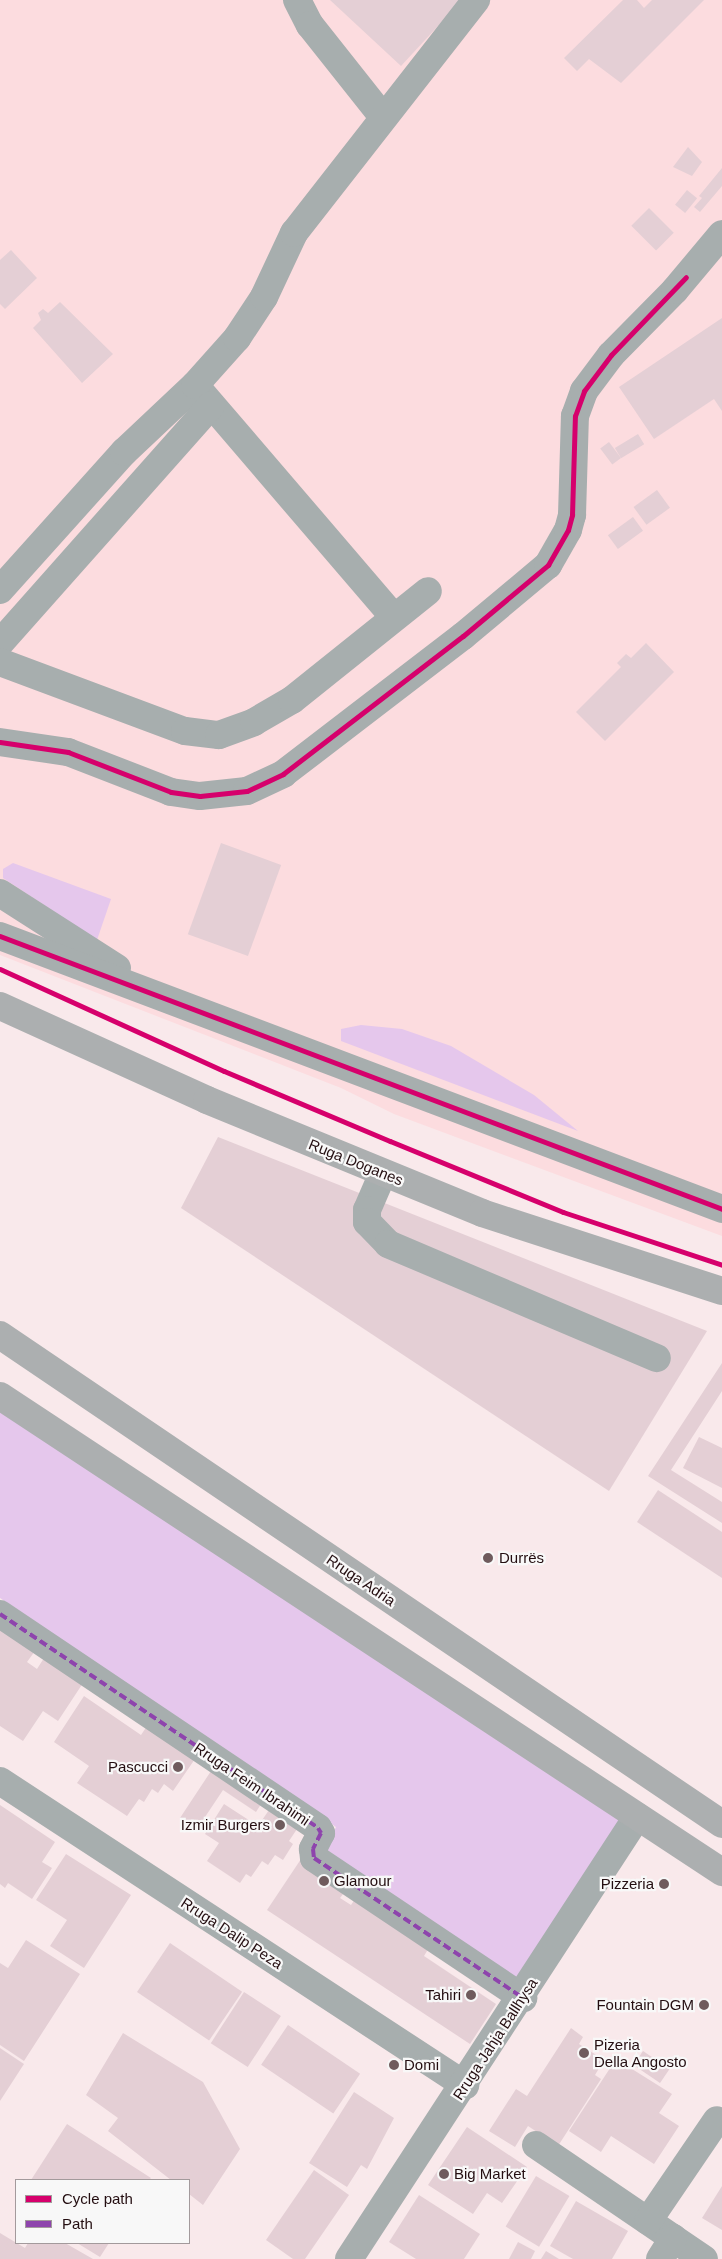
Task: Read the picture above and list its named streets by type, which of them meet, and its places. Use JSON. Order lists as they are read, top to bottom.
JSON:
{
  "streets": {
    "main road": ["Ruga Doganes", "Rruga Adria"],
    "street": ["Rruga Feim Ibrahimi", "Rruga Dalip Peza", "Rruga Jahja Ballhysa"]
  },
  "crossings": [
    ["Rruga Feim Ibrahimi", "Rruga Jahja Ballhysa"],
    ["Rruga Dalip Peza", "Rruga Jahja Ballhysa"]
  ],
  "places": [
    "Durrës",
    "Pascucci",
    "Izmir Burgers",
    "Glamour",
    "Pizzeria",
    "Tahiri",
    "Fountain DGM",
    "Pizeria Della Angosto",
    "Domi",
    "Big Market"
  ],
  "legend": ["Cycle path", "Path"]
}
